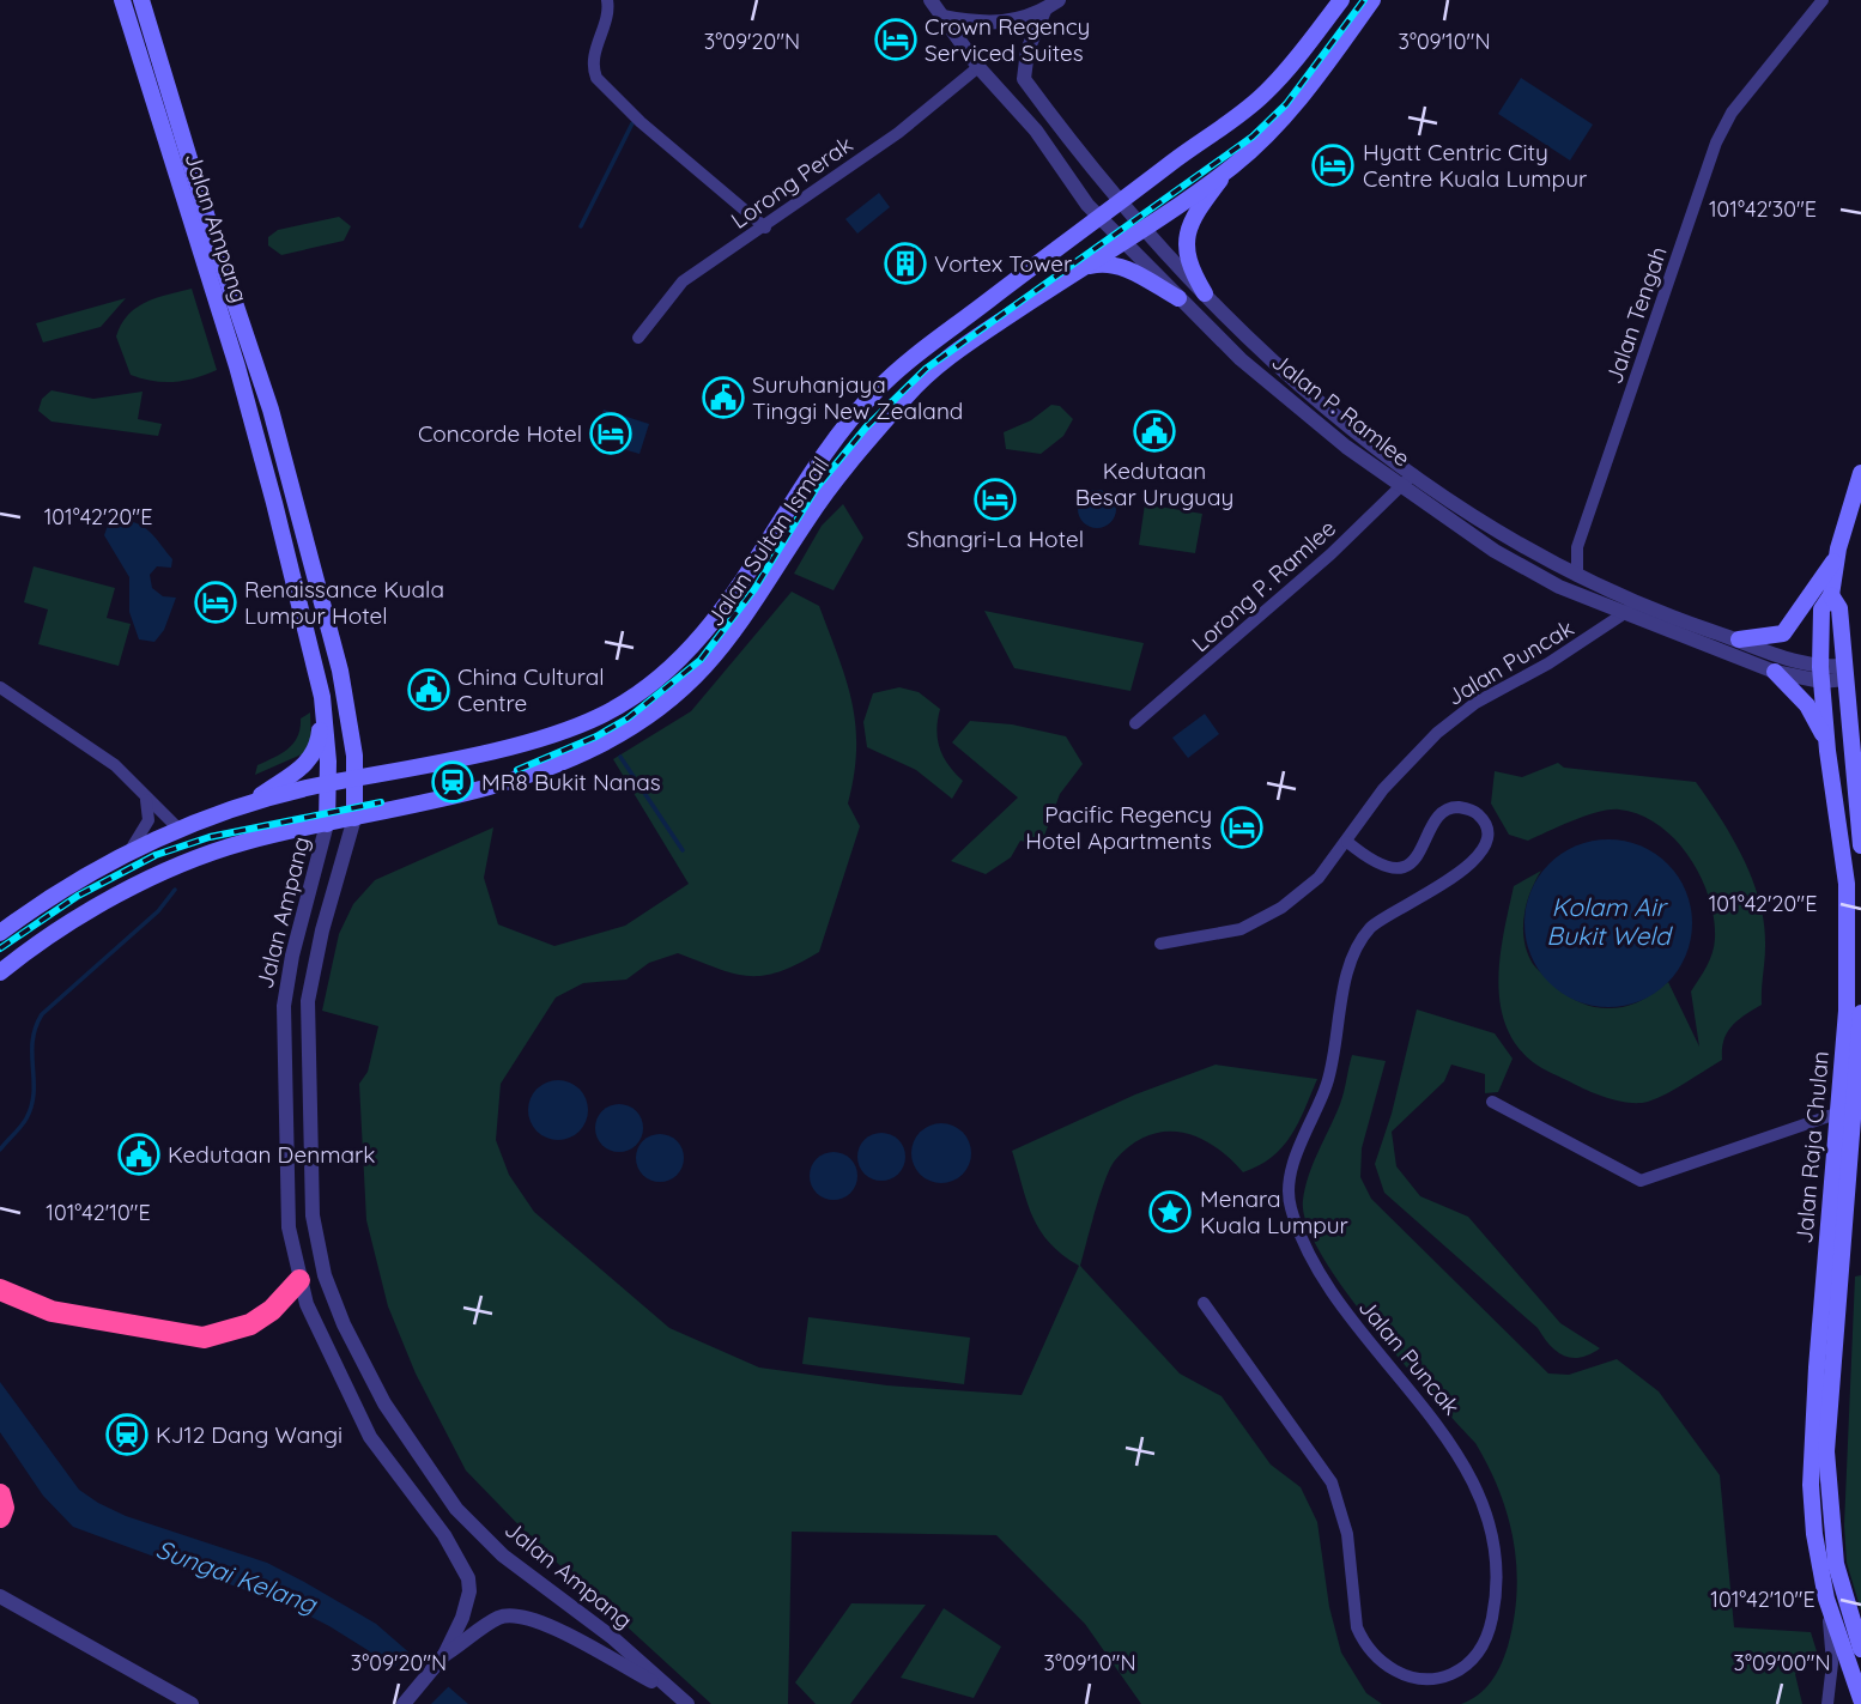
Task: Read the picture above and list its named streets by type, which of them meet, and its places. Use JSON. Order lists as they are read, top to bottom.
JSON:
{
  "streets": {
    "main road": ["Jalan Ampang", "Jalan Sultan Ismail", "Jalan Raja Chulan"],
    "street": [
      "Lorong Perak",
      "Jalan Tengah",
      "Jalan P. Ramlee",
      "Lorong P. Ramlee",
      "Jalan Puncak"
    ]
  },
  "crossings": [
    ["Lorong Perak", "Jalan P. Ramlee"],
    ["Jalan Ampang", "Jalan Sultan Ismail"],
    ["Jalan Tengah", "Jalan P. Ramlee"],
    ["Jalan P. Ramlee", "Jalan Sultan Ismail"],
    ["Jalan P. Ramlee", "Lorong P. Ramlee"],
    ["Jalan P. Ramlee", "Jalan Puncak"],
    ["Jalan P. Ramlee", "Jalan Raja Chulan"]
  ],
  "water": ["Kolam Air Bukit Weld", "Sungai Kelang"],
  "places": {
    "hotel": [
      "Crown Regency Serviced Suites",
      "Hyatt Centric City Centre Kuala Lumpur",
      "Concorde Hotel",
      "Shangri-La Hotel",
      "Renaissance Kuala Lumpur Hotel",
      "Pacific Regency Hotel Apartments"
    ],
    "building": ["Vortex Tower"],
    "public building": [
      "Suruhanjaya Tinggi New Zealand",
      "Kedutaan Besar Uruguay",
      "China Cultural Centre",
      "Kedutaan Denmark"
    ],
    "station": ["MR8 Bukit Nanas", "KJ12 Dang Wangi"],
    "place": ["Menara Kuala Lumpur"]
  },
  "coordinates": [
    "3°09'20\"N",
    "3°09'10\"N",
    "101°42'30\"E",
    "101°42'20\"E",
    "101°42'10\"E",
    "3°09'00\"N"
  ]
}
